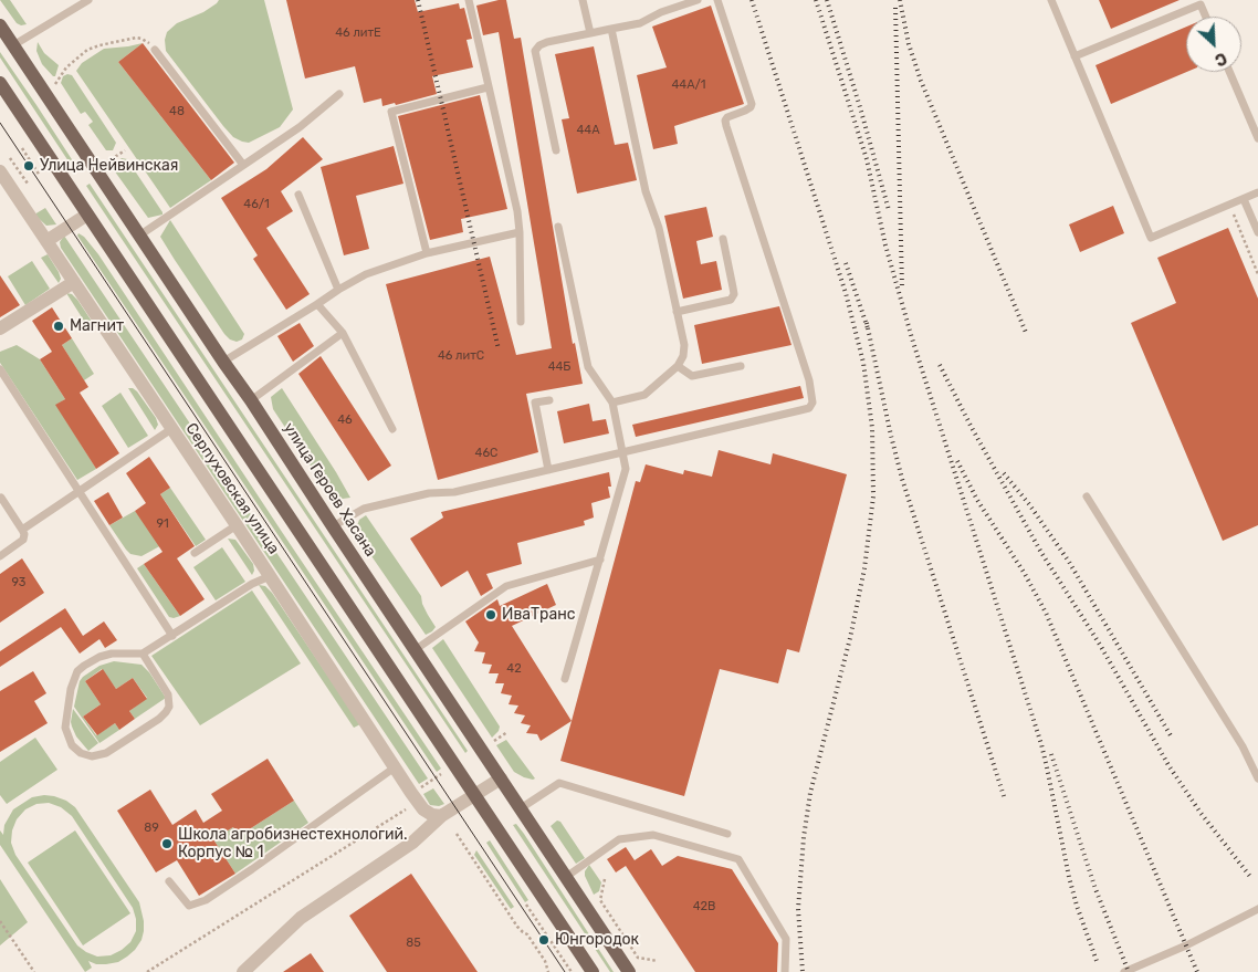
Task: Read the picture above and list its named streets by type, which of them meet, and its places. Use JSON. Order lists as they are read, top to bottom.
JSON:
{
  "streets": {
    "main road": ["улица Героев Хасана"],
    "street": ["Серпуховская улица"]
  },
  "places": [
    "Улица Нейвинская",
    "Магнит",
    "ИваТранс",
    "Школа агробизнестехнологий. Корпус № 1",
    "Юнгородок"
  ],
  "house_numbers": [
    "46 литЕ",
    "44А/1",
    "48",
    "44А",
    "46/1",
    "46 литС",
    "44Б",
    "46",
    "46С",
    "91",
    "93",
    "42",
    "89",
    "42В",
    "85"
  ],
  "north": "bottom right"
}
